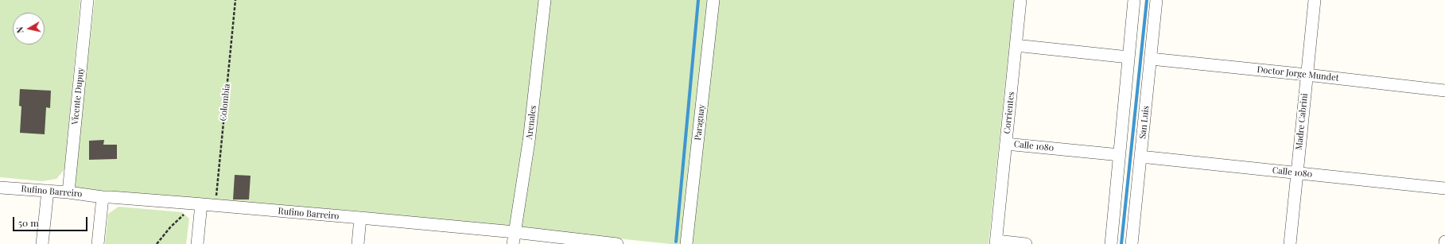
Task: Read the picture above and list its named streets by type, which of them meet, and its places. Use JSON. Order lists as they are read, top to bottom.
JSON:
{
  "streets": {
    "street": [
      "Doctor Jorge Mundet",
      "Vicente Dupuy",
      "Corrientes",
      "Madre Cabrini",
      "Arenales",
      "Paraguay",
      "San Luis",
      "Calle 1080",
      "Rufino Barreiro"
    ],
    "path": ["Colombia"]
  },
  "crossings": [
    ["Doctor Jorge Mundet", "Madre Cabrini"],
    ["Doctor Jorge Mundet", "San Luis"],
    ["Vicente Dupuy", "Rufino Barreiro"],
    ["Colombia", "Rufino Barreiro"],
    ["Corrientes", "Calle 1080"],
    ["Madre Cabrini", "Calle 1080"],
    ["Arenales", "Rufino Barreiro"],
    ["San Luis", "Calle 1080"]
  ],
  "scale_bar": "50 m",
  "north": "left"
}
